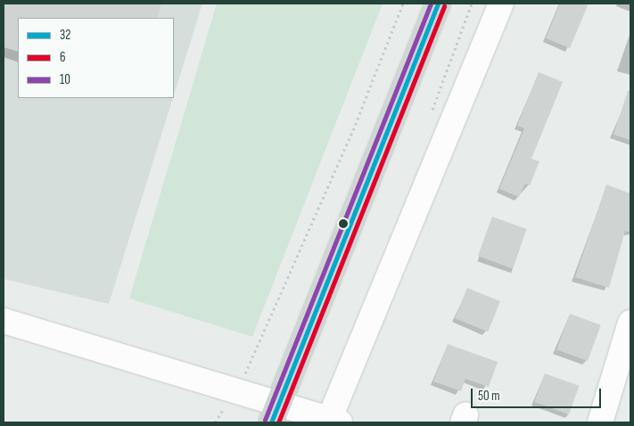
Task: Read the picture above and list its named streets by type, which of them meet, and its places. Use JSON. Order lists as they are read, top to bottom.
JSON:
{
  "lines": ["transit line 32", "transit line 10", "transit line 6"],
  "legend": ["32", "6", "10"],
  "scale_bar": "50 m"
}
